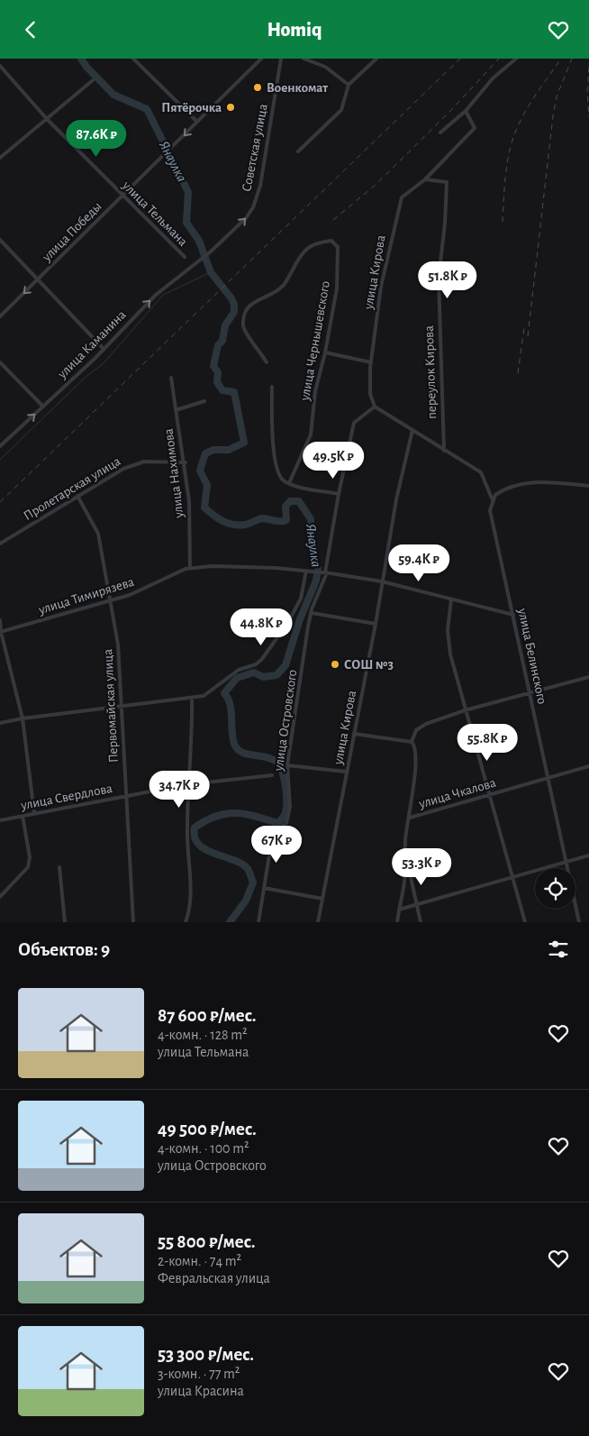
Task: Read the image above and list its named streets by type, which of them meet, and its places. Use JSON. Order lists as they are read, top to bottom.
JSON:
{
  "streets": {
    "street": [
      "Советская улица",
      "улица Тельмана",
      "улица Победы",
      "улица Кирова",
      "улица Чернышевского",
      "улица Каманина",
      "переулок Кирова",
      "улица Нахимова",
      "Пролетарская улица",
      "улица Тимирязева",
      "улица Белинского",
      "Первомайская улица",
      "улица Островского",
      "улица Чкалова",
      "улица Свердлова"
    ]
  },
  "crossings": [
    ["Советская улица", "улица Каманина"],
    ["улица Тельмана", "улица Победы"],
    ["улица Кирова", "переулок Кирова"],
    ["улица Кирова", "улица Островского"],
    ["улица Нахимова", "Пролетарская улица"],
    ["улица Нахимова", "улица Тимирязева"],
    ["Пролетарская улица", "Первомайская улица"],
    ["улица Тимирязева", "Первомайская улица"],
    ["улица Тимирязева", "улица Островского"],
    ["улица Белинского", "улица Чкалова"],
    ["Первомайская улица", "улица Свердлова"]
  ],
  "one_way": ["Советская улица", "улица Победы", "улица Каманина"],
  "water": ["Янаулка"],
  "places": ["Военкомат", "Пятёрочка", "СОШ №3"],
  "page": {
    "header": "Homiq",
    "price": [
      "87.6K ₽",
      "51.8K ₽",
      "49.5K ₽",
      "59.4K ₽",
      "44.8K ₽",
      "55.8K ₽",
      "34.7K ₽",
      "67K ₽",
      "53.3K ₽"
    ],
    "heading": "Объектов: 9",
    "list": [
      {
        "name": "87 600 ₽/мес.",
        "note": "4-комн. · 128 m² · улица Тельмана"
      },
      {
        "name": "49 500 ₽/мес.",
        "note": "4-комн. · 100 m² · улица Островского"
      },
      {
        "name": "55 800 ₽/мес.",
        "note": "2-комн. · 74 m² · Февральская улица"
      },
      {
        "name": "53 300 ₽/мес.",
        "note": "3-комн. · 77 m² · улица Красина"
      }
    ]
  }
}
